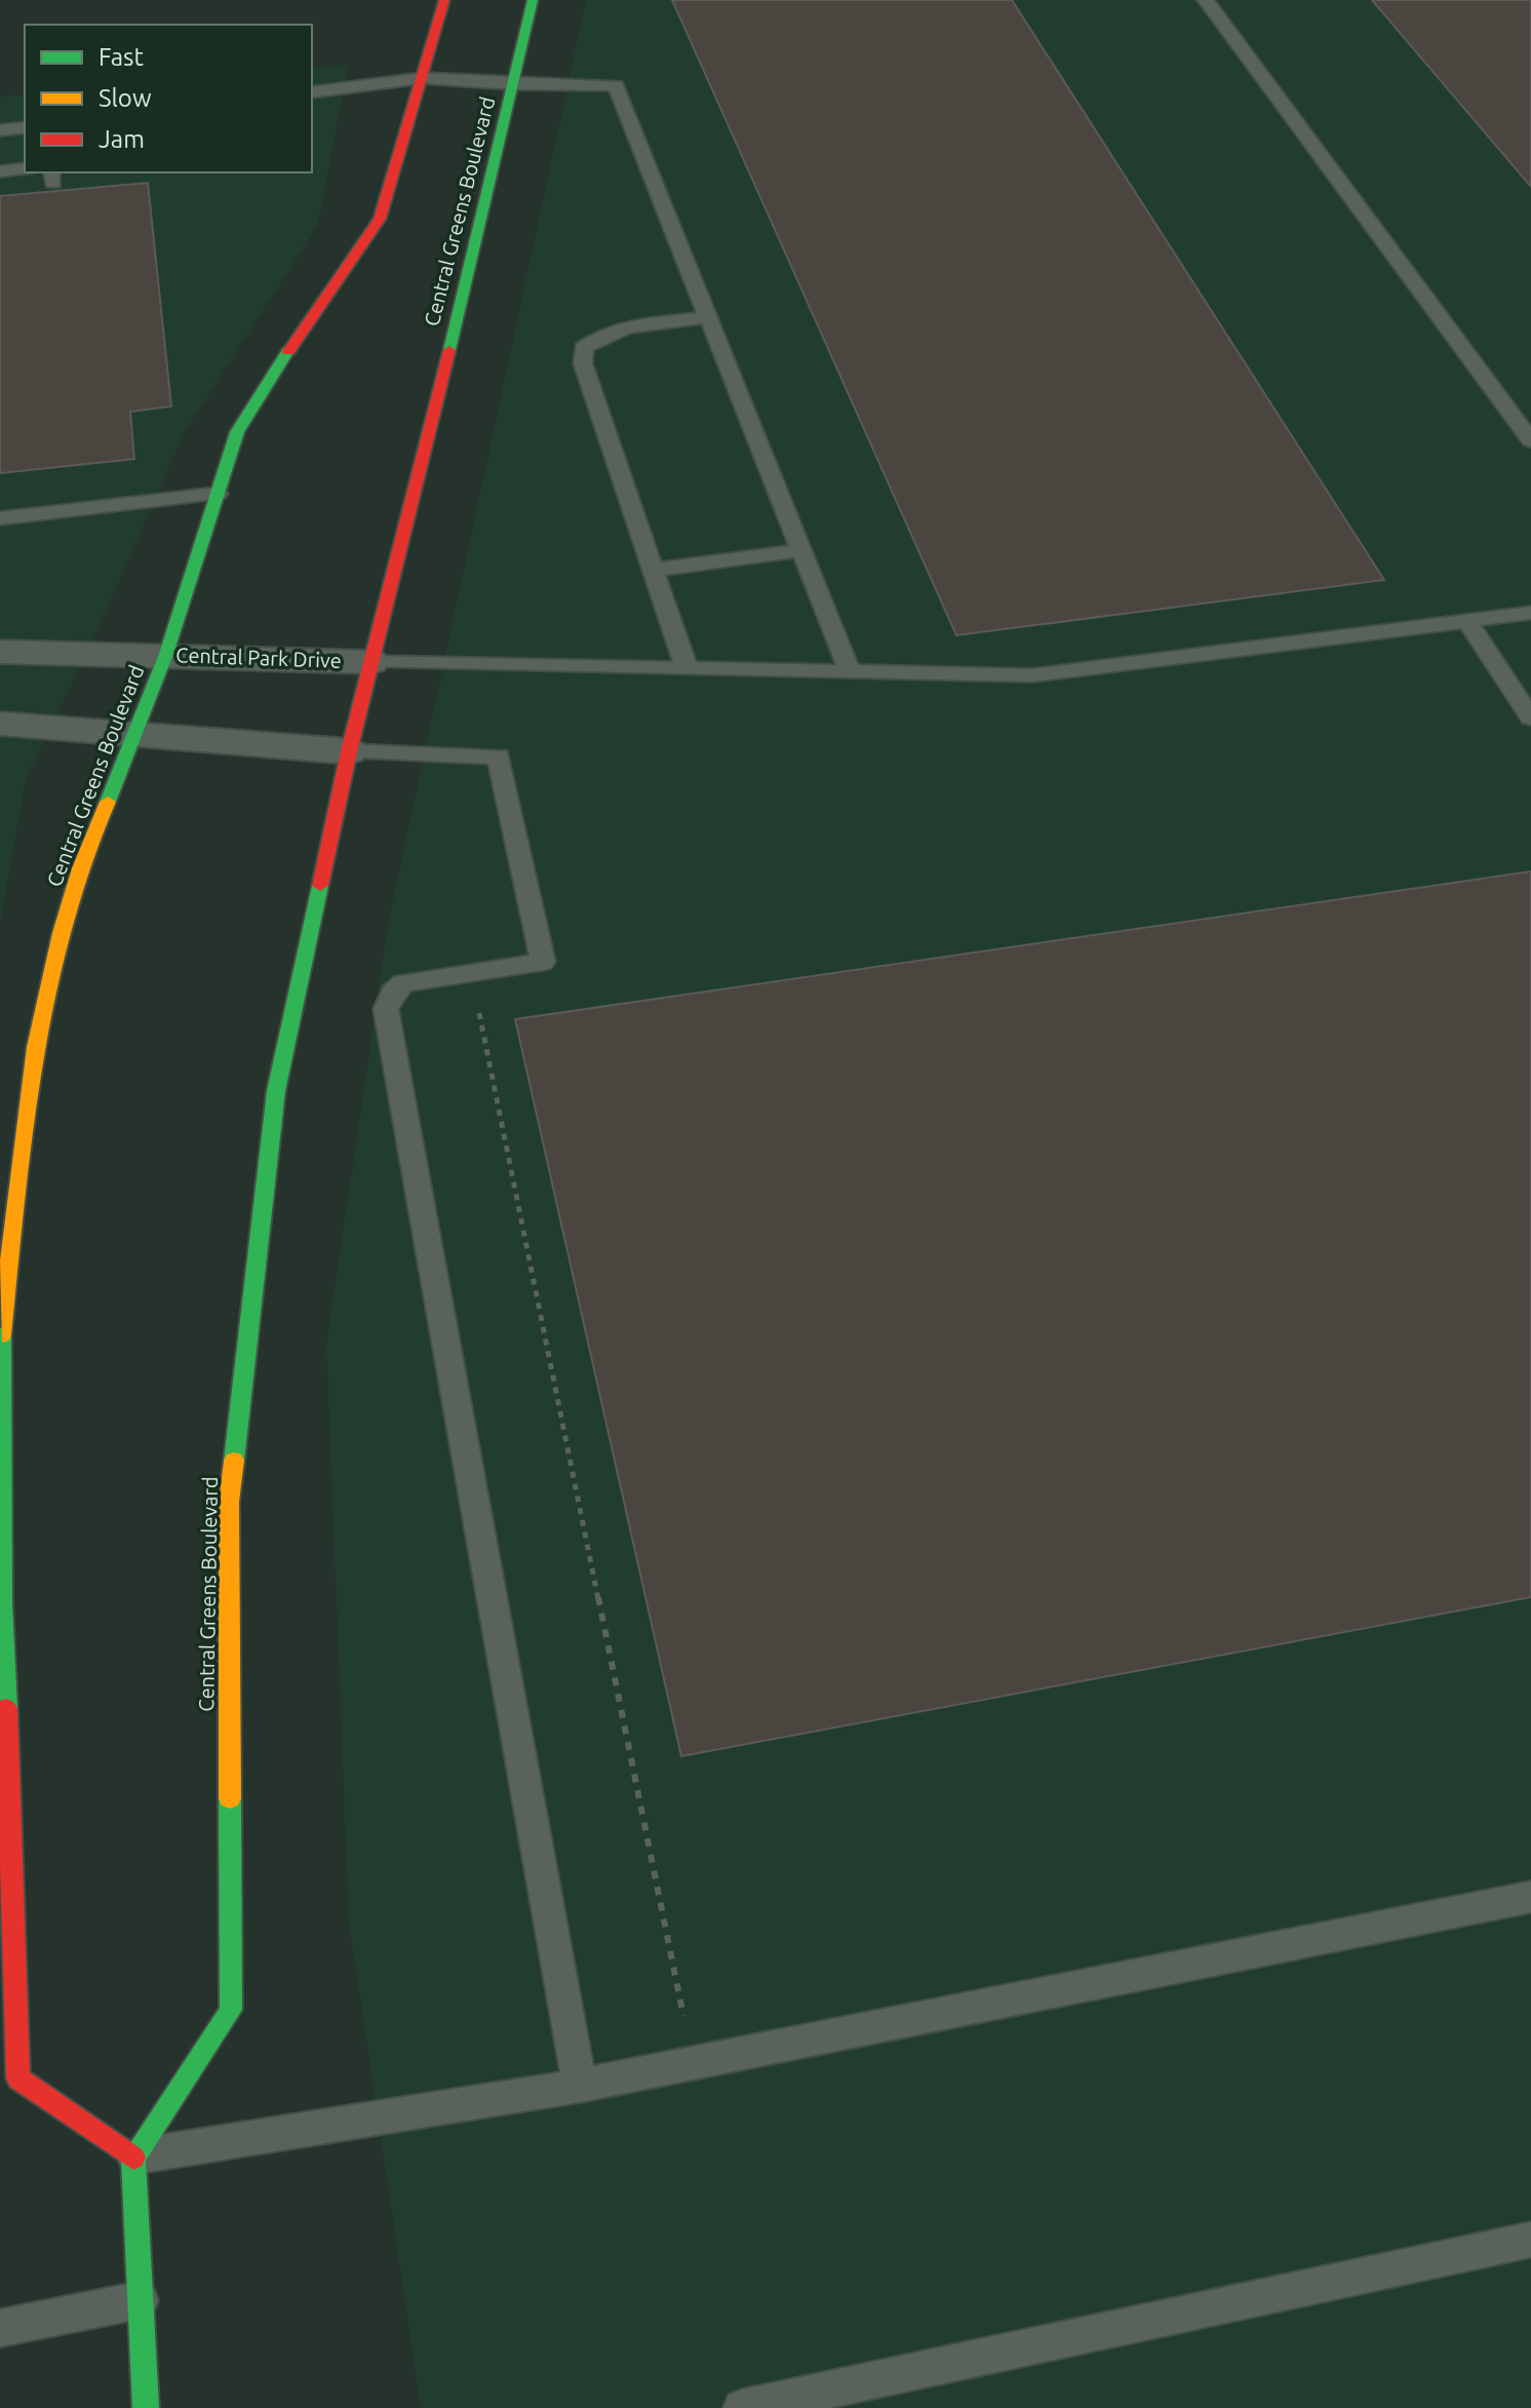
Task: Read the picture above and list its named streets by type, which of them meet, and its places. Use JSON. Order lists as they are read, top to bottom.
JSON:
{
  "streets": {
    "street": ["Central Greens Boulevard", "Central Park Drive"]
  },
  "crossings": [
    ["Central Greens Boulevard", "Central Park Drive"]
  ],
  "legend": ["Fast", "Slow", "Jam"]
}
